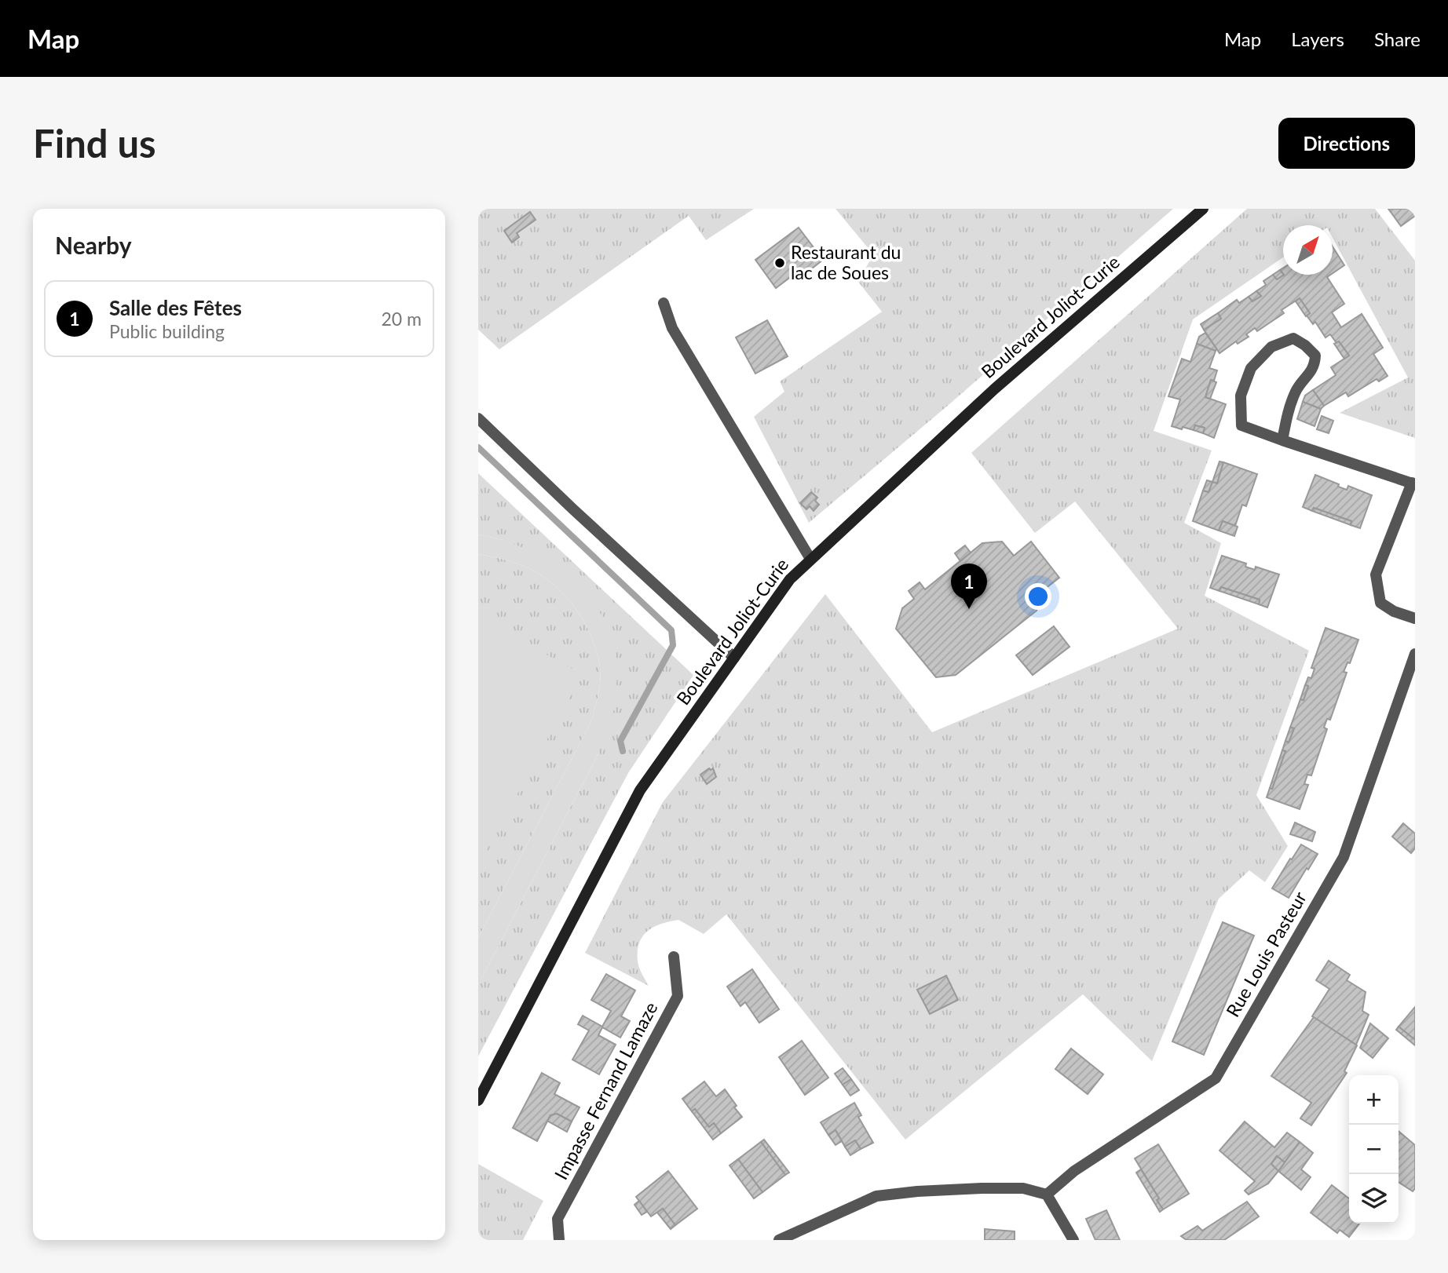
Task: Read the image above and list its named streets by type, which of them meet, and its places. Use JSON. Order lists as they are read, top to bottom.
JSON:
{
  "streets": {
    "main road": ["Boulevard Joliot-Curie"],
    "street": ["Rue Louis Pasteur", "Impasse Fernand Lamaze"]
  },
  "places": ["Restaurant du lac de Soues"],
  "north": "top right",
  "page": {
    "header": "Map",
    "nav": ["Map", "Layers", "Share"],
    "buttons": "Directions",
    "title": "Find us",
    "heading": "Nearby",
    "list": [
      {
        "mark": "1",
        "name": "Salle des Fêtes",
        "note": "Public building",
        "value": "20 m"
      }
    ],
    "pins": "1",
    "map_buttons": ["+", "−"]
  }
}
